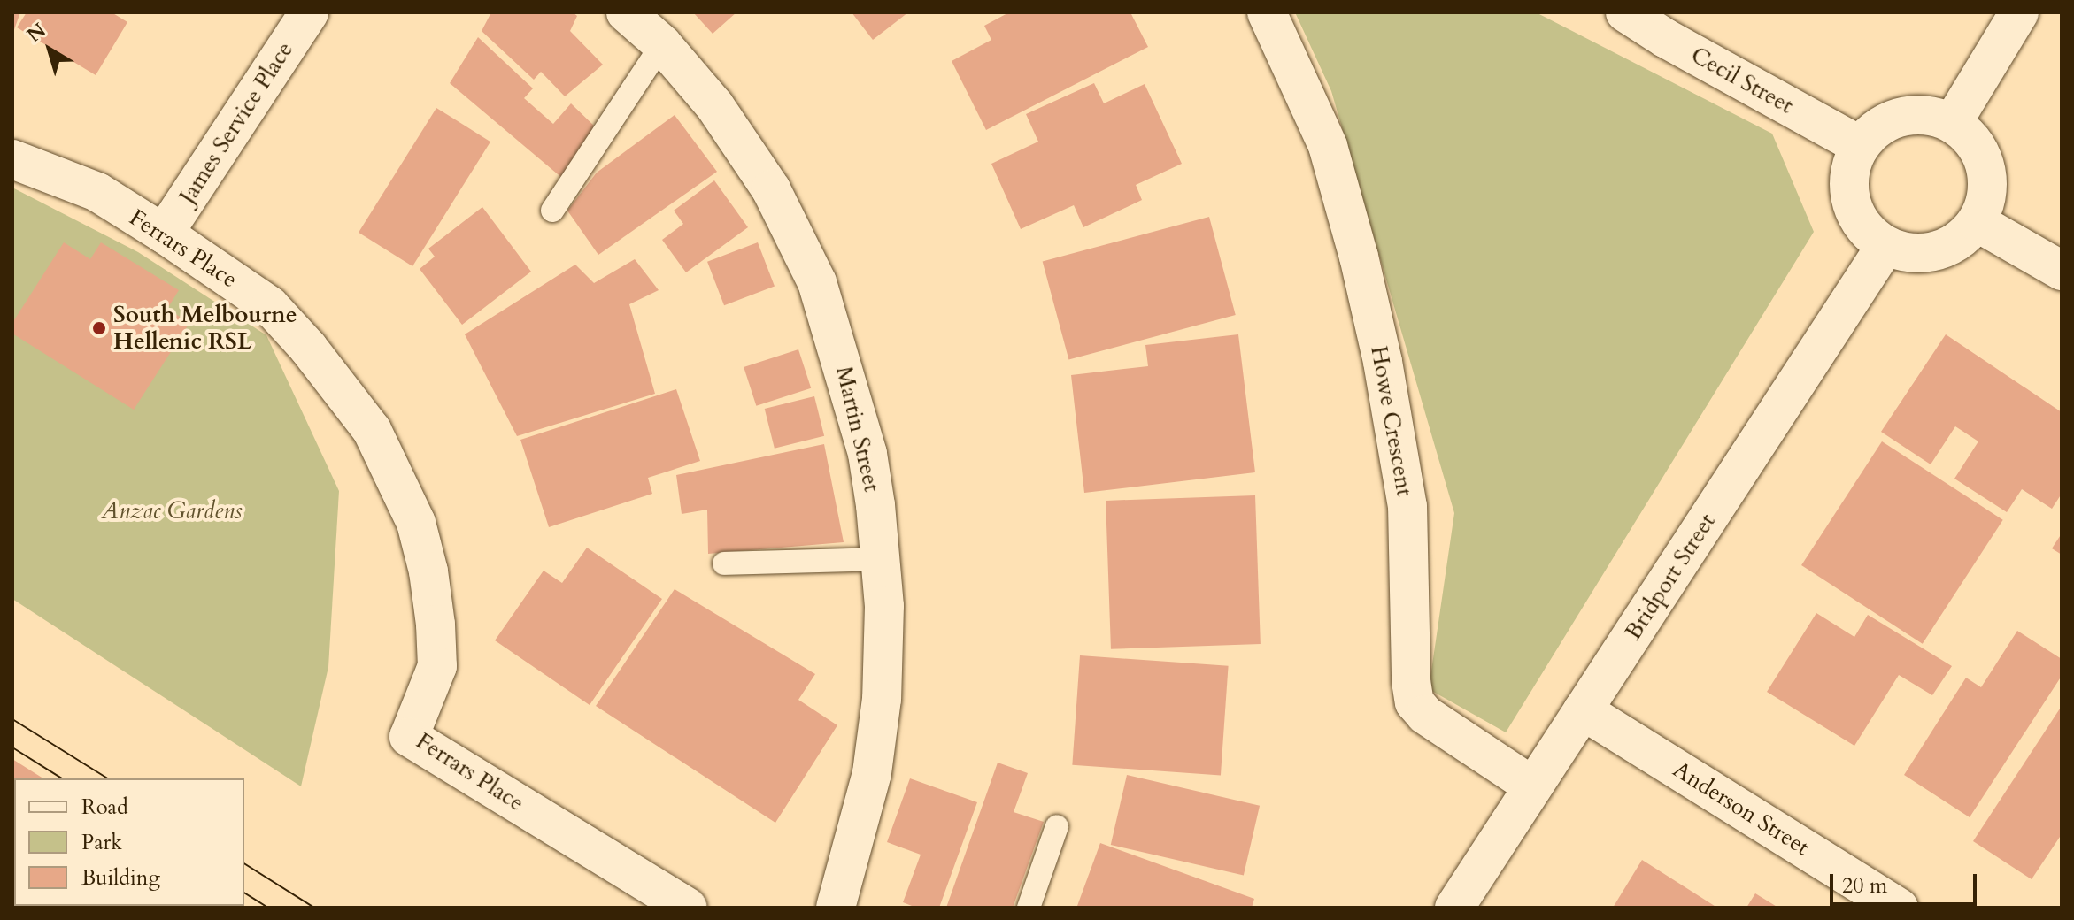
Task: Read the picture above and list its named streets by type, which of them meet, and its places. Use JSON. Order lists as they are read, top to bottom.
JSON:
{
  "streets": {
    "street": [
      "Cecil Street",
      "James Service Place",
      "Ferrars Place",
      "Howe Crescent",
      "Martin Street",
      "Bridport Street",
      "Anderson Street"
    ]
  },
  "crossings": [
    ["Cecil Street", "Bridport Street"],
    ["James Service Place", "Ferrars Place"],
    ["Howe Crescent", "Bridport Street"],
    ["Bridport Street", "Anderson Street"]
  ],
  "parks": ["Anzac Gardens"],
  "places": ["South Melbourne Hellenic RSL"],
  "legend": ["Road", "Park", "Building"],
  "scale_bar": "20 m",
  "north": "top left"
}
